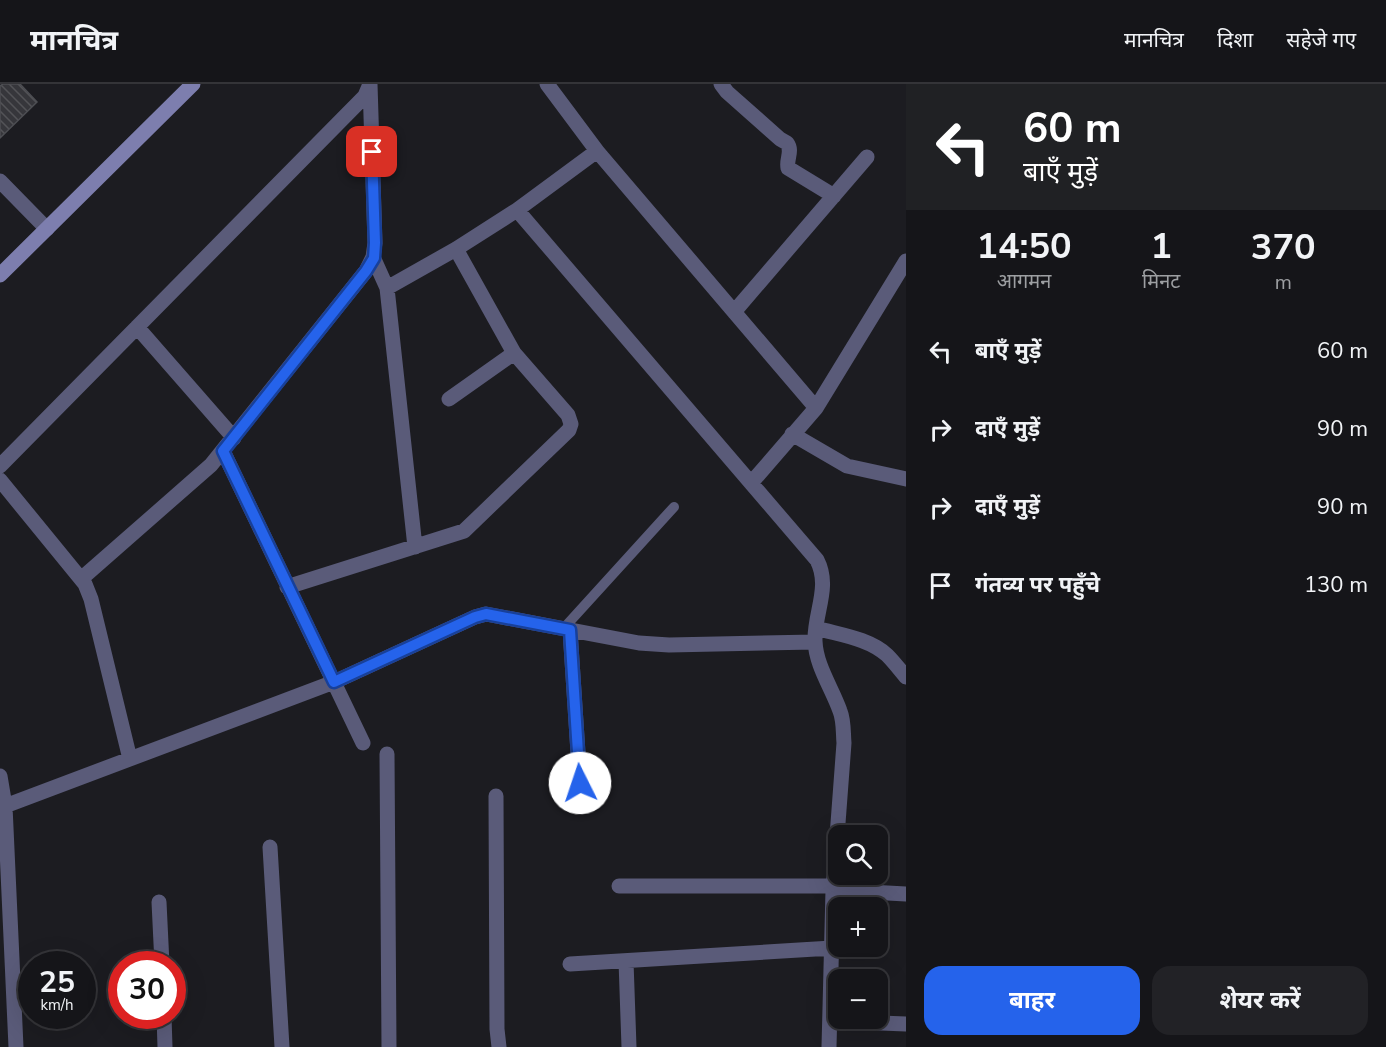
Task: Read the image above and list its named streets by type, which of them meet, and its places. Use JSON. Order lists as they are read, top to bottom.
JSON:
{
  "page": {
    "header": "मानचित्र",
    "nav": ["मानचित्र", "दिशा", "सहेजे गए"],
    "turn": ["60 m", "बाएँ मुड़ें"],
    "eta": [
      "14:50",
      "आगमन",
      "1",
      "मिनट",
      "370",
      "m"
    ],
    "list": [
      {
        "name": "बाएँ मुड़ें",
        "value": "60 m"
      },
      {
        "name": "दाएँ मुड़ें",
        "value": "90 m"
      },
      {
        "name": "दाएँ मुड़ें",
        "value": "90 m"
      },
      {
        "name": "गंतव्य पर पहुँचे",
        "value": "130 m"
      }
    ],
    "map_buttons": ["+", "−"],
    "speed": "25 km/h",
    "limit": "30",
    "buttons": ["बाहर", "शेयर करें"]
  }
}
